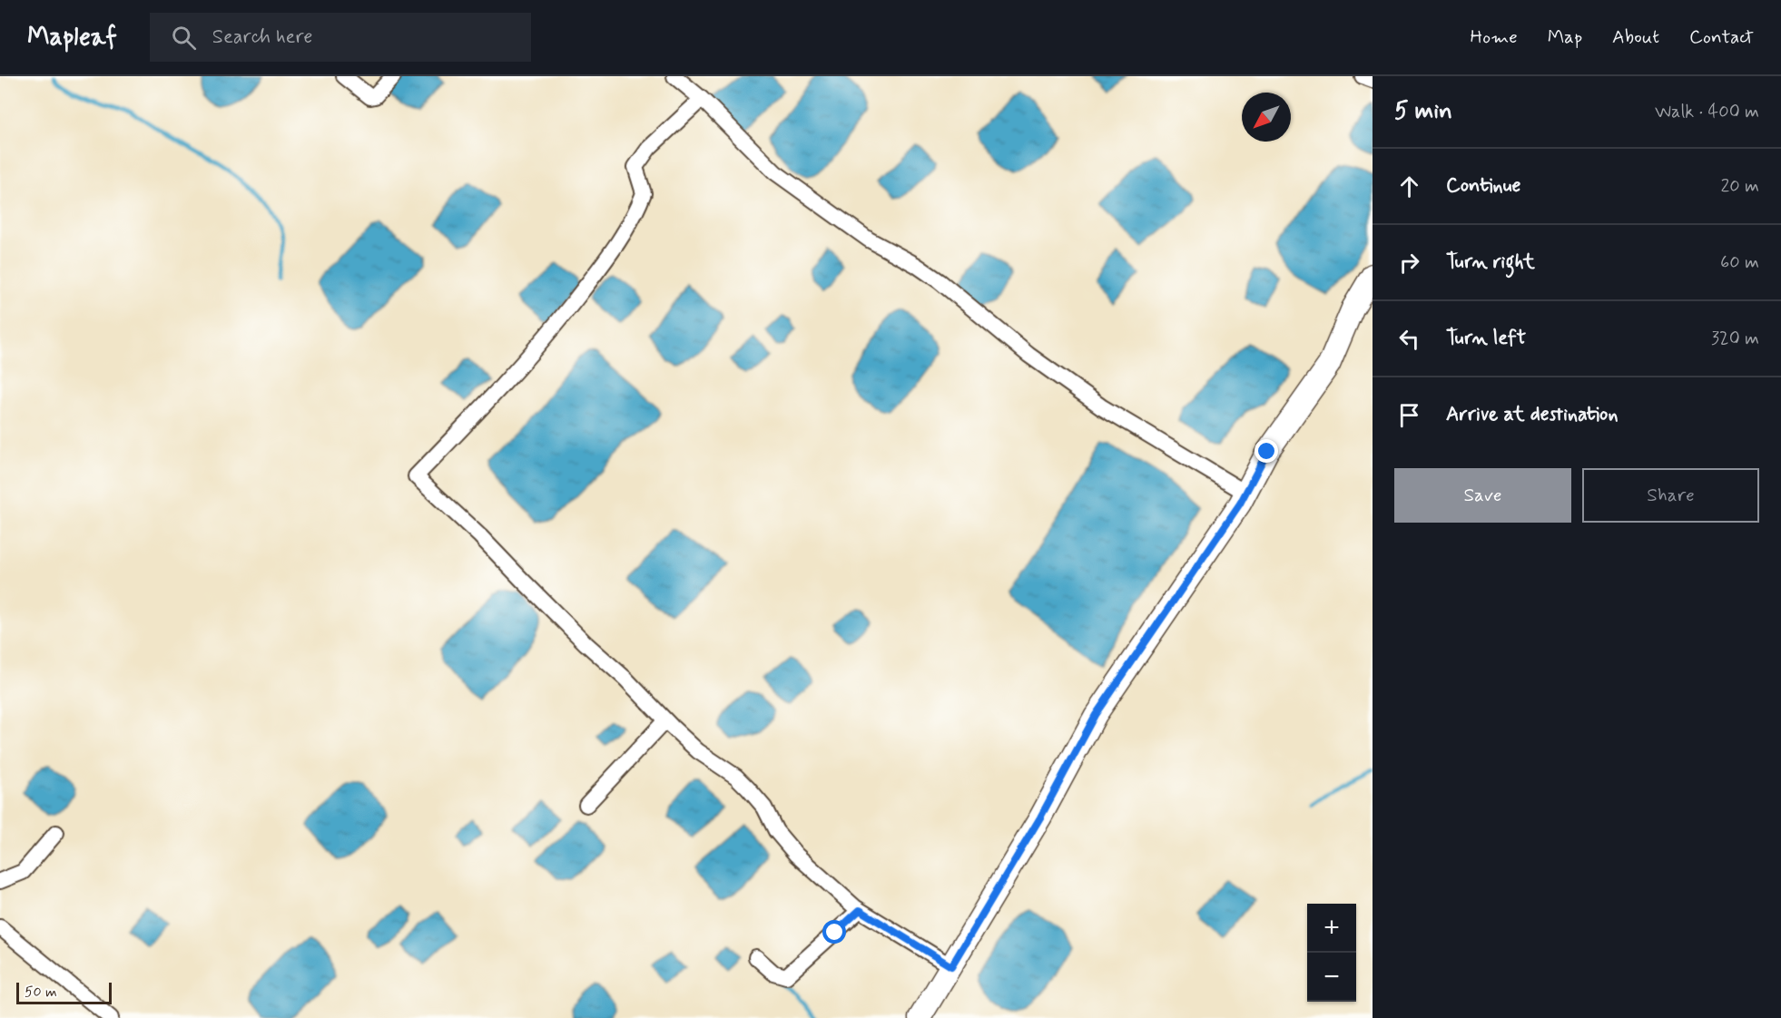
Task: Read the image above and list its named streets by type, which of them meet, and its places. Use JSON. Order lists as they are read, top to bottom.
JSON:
{
  "scale_bar": "50 m",
  "north": "bottom left",
  "page": {
    "header": "Mapleaf",
    "search": "Search here",
    "nav": [
      "Home",
      "Map",
      "About",
      "Contact"
    ],
    "heading": ["5 min", "Walk · 400 m"],
    "list": [
      ["Continue", "20 m"],
      ["Turn right", "60 m"],
      ["Turn left", "320 m"],
      "Arrive at destination"
    ],
    "buttons": ["Save", "Share"],
    "map_buttons": ["+", "−"],
    "scale": "50 m"
  }
}
